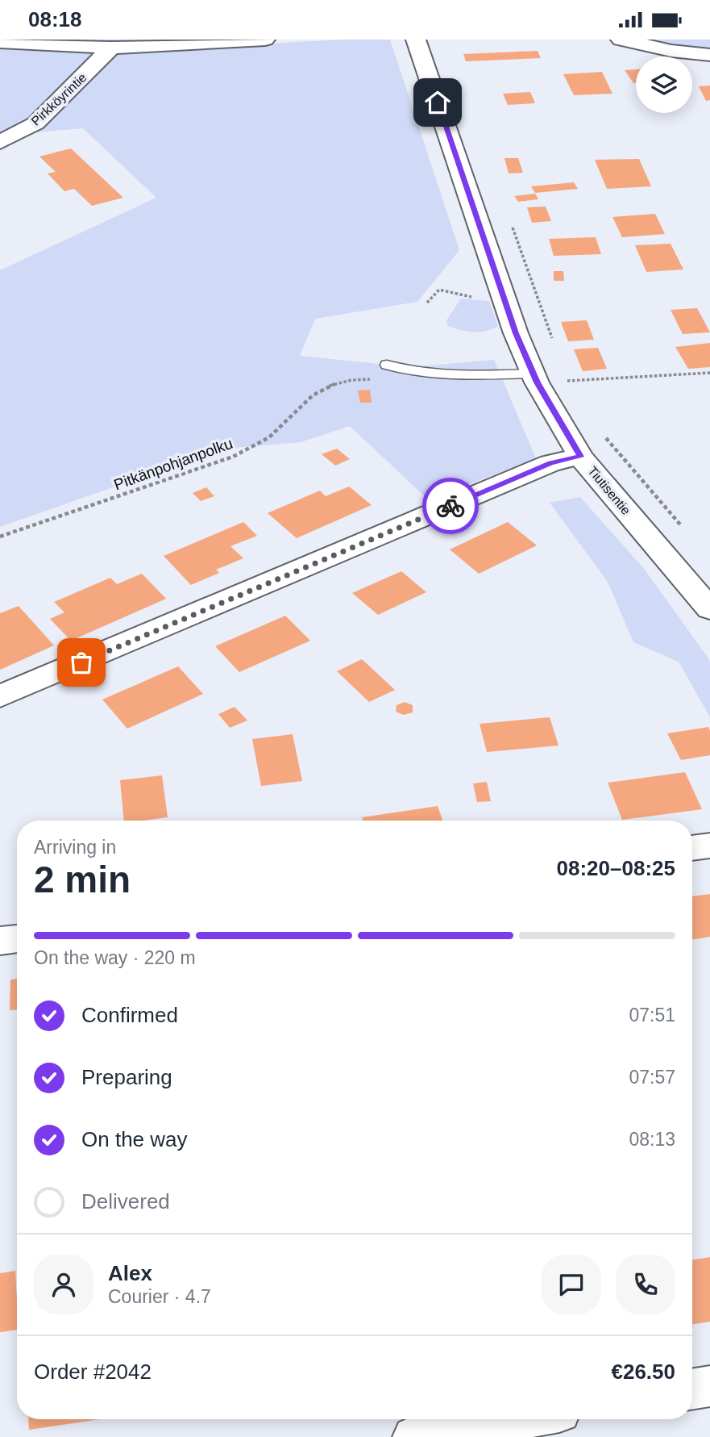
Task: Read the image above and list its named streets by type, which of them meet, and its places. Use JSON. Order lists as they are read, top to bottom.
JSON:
{
  "streets": {
    "street": ["Pirkköyrintie", "Tiutisentie"],
    "path": ["Pitkänpohjanpolku"]
  },
  "page": {
    "status": "08:18",
    "heading": ["2 min", "Arriving in", "08:20–08:25"],
    "panel": [
      "Alex",
      "Courier · 4.7",
      "Order #2042",
      "€26.50"
    ],
    "bar": "On the way · 220 m",
    "list": [
      ["Confirmed", "07:51"],
      ["Preparing", "07:57"],
      ["On the way", "08:13"],
      "Delivered"
    ]
  }
}
